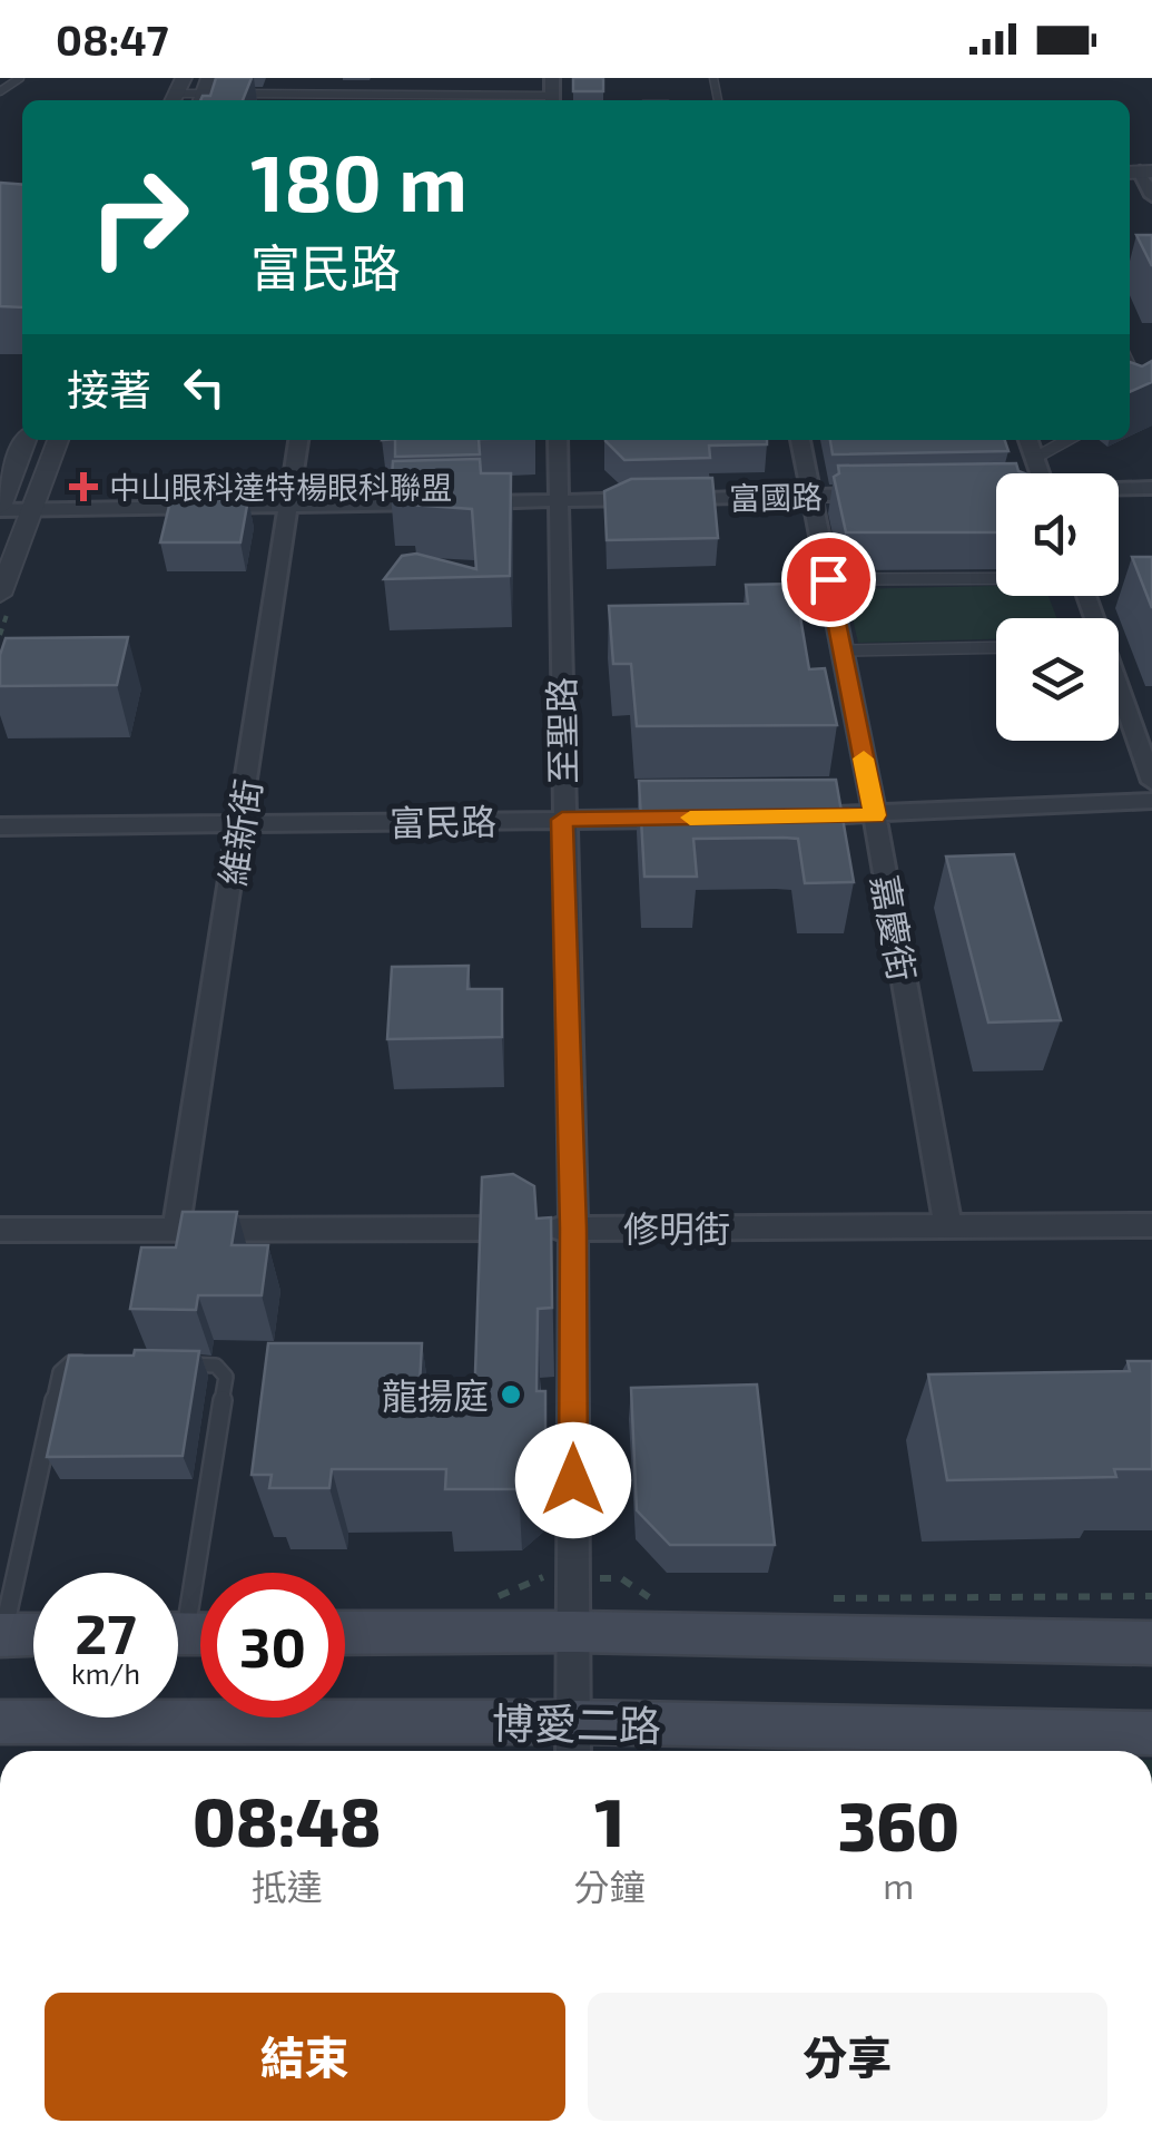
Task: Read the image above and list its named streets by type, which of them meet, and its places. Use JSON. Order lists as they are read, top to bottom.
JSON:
{
  "streets": {
    "main road": ["博愛二路"],
    "street": [
      "富國路",
      "至聖路",
      "富民路",
      "維新街",
      "嘉慶街",
      "修明街"
    ]
  },
  "crossings": [
    ["富國路", "嘉慶街"],
    ["至聖路", "富民路"],
    ["至聖路", "修明街"],
    ["至聖路", "博愛二路"],
    ["富民路", "維新街"],
    ["維新街", "修明街"],
    ["嘉慶街", "修明街"]
  ],
  "places": {
    "health": ["中山眼科達特楊眼科聯盟"],
    "other": ["龍揚庭"]
  },
  "page": {
    "status": "08:47",
    "turn": ["180 m", "富民路"],
    "then": "接著",
    "speed": "27 km/h",
    "limit": "30",
    "eta": [
      "08:48",
      "抵達",
      "1",
      "分鐘",
      "360",
      "m"
    ],
    "buttons": ["結束", "分享"]
  }
}
